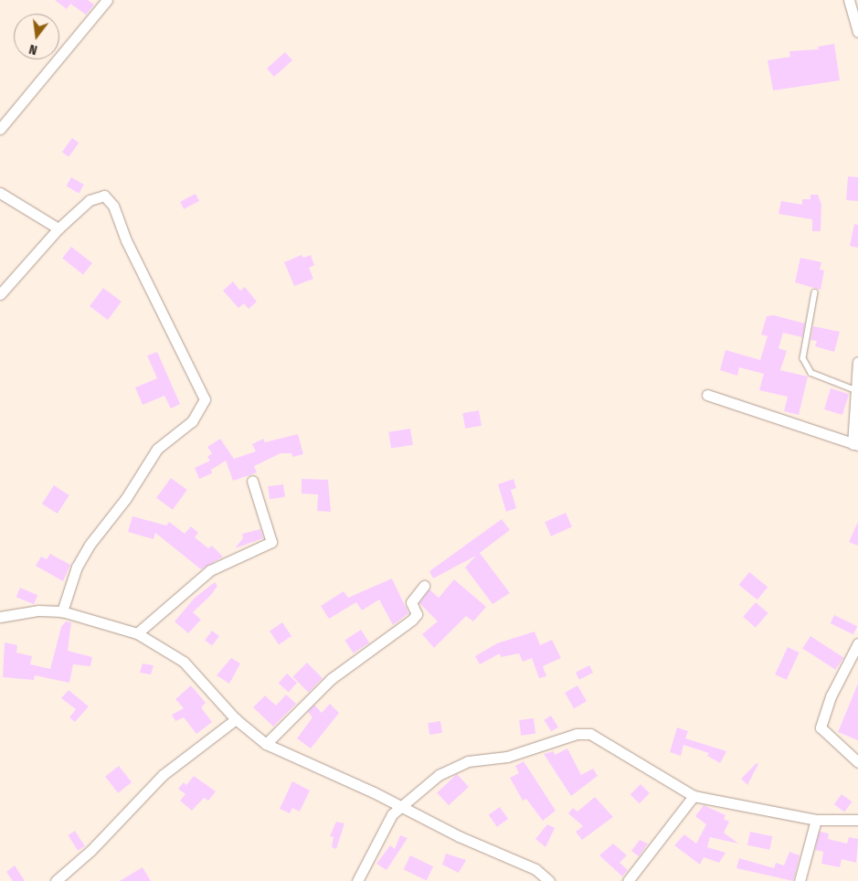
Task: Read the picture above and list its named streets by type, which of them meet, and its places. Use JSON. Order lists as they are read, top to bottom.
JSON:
{
  "north": "bottom"
}
